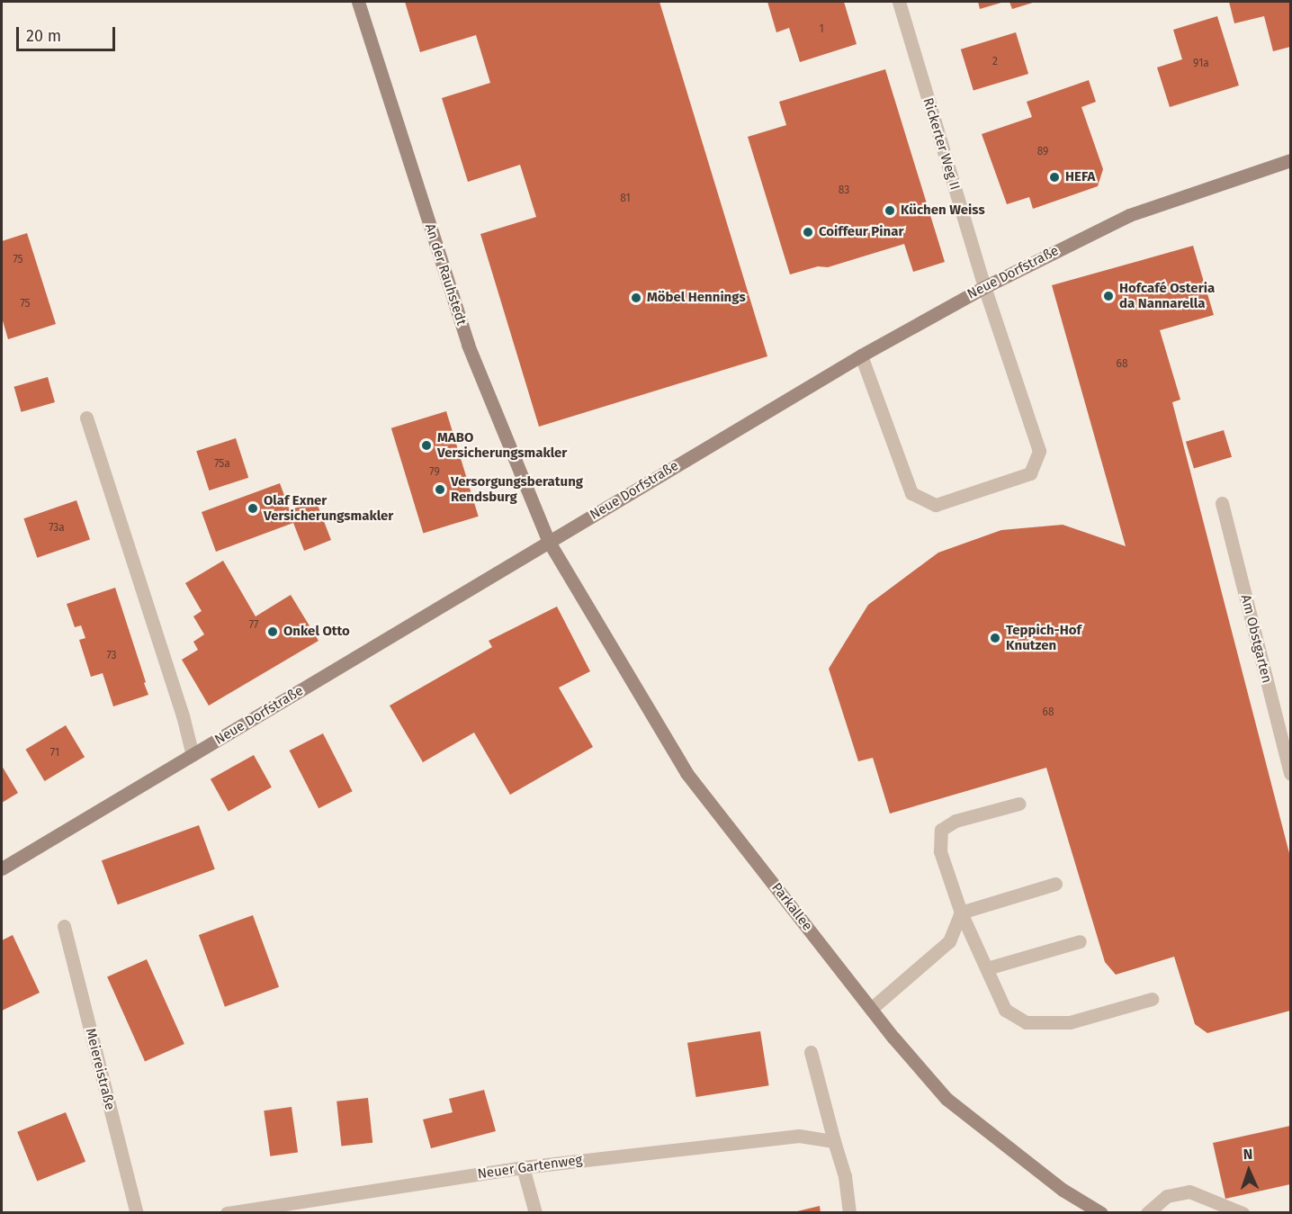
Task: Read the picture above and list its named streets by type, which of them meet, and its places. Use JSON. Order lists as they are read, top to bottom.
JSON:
{
  "streets": {
    "street": [
      "Rickerter Weg II",
      "Neue Dorfstraße",
      "An der Rauhstedt",
      "Am Obstgarten",
      "Parkallee",
      "Meiereistraße",
      "Neuer Gartenweg"
    ]
  },
  "crossings": [
    ["Rickerter Weg II", "Neue Dorfstraße"],
    ["Neue Dorfstraße", "An der Rauhstedt"],
    ["Neue Dorfstraße", "Parkallee"],
    ["An der Rauhstedt", "Parkallee"]
  ],
  "places": [
    "HEFA",
    "Küchen Weiss",
    "Coiffeur Pinar",
    "Hofcafé Osteria da Nannarella",
    "Möbel Hennings",
    "MABO Versicherungsmakler",
    "Versorgungsberatung Rendsburg",
    "Olaf Exner Versicherungsmakler",
    "Onkel Otto",
    "Teppich-Hof Knutzen"
  ],
  "house_numbers": [
    "1",
    "2",
    "91a",
    "89",
    "83",
    "81",
    "75",
    "75",
    "68",
    "75a",
    "79",
    "73a",
    "77",
    "73",
    "68",
    "71"
  ],
  "scale_bar": "20 m",
  "north": "top"
}
